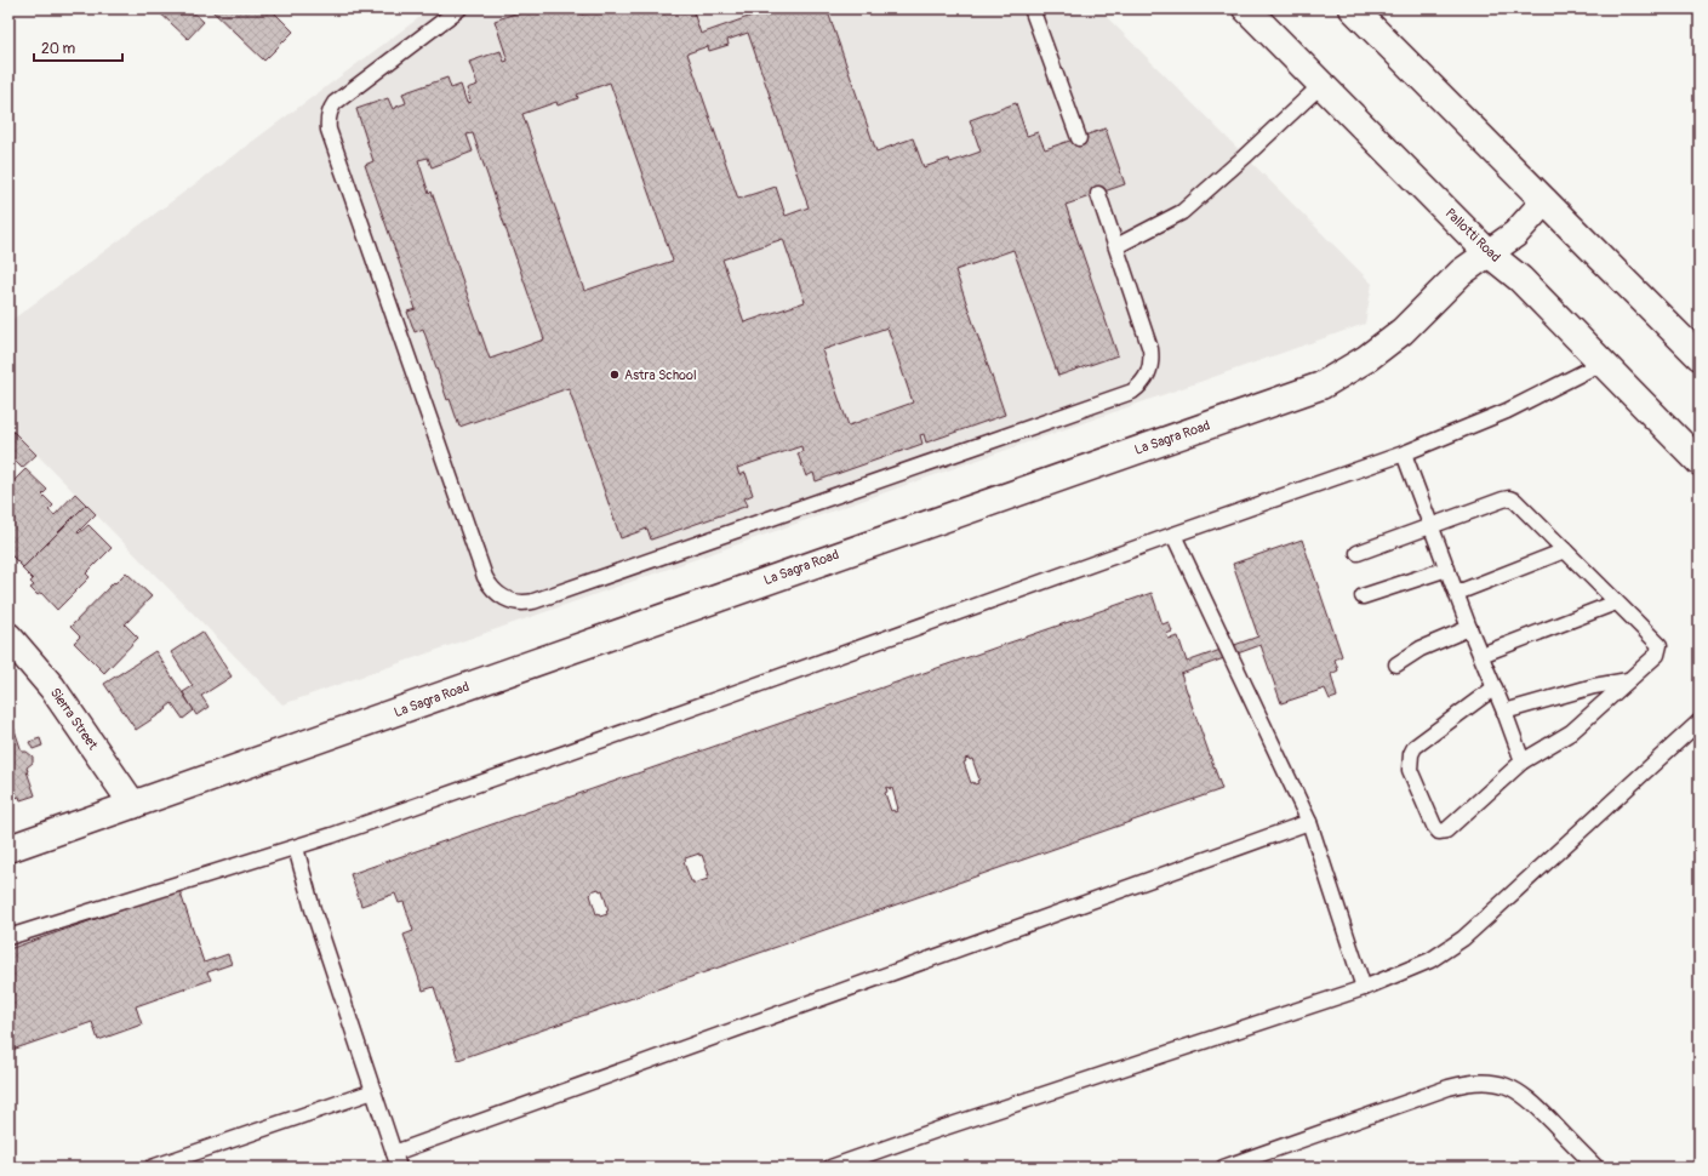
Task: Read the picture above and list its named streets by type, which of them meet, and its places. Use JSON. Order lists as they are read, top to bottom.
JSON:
{
  "streets": {
    "street": ["Pallotti Road", "La Sagra Road", "Sierra Street"]
  },
  "crossings": [
    ["Pallotti Road", "La Sagra Road"],
    ["La Sagra Road", "Sierra Street"]
  ],
  "places": ["Astra School"],
  "scale_bar": "20 m"
}
